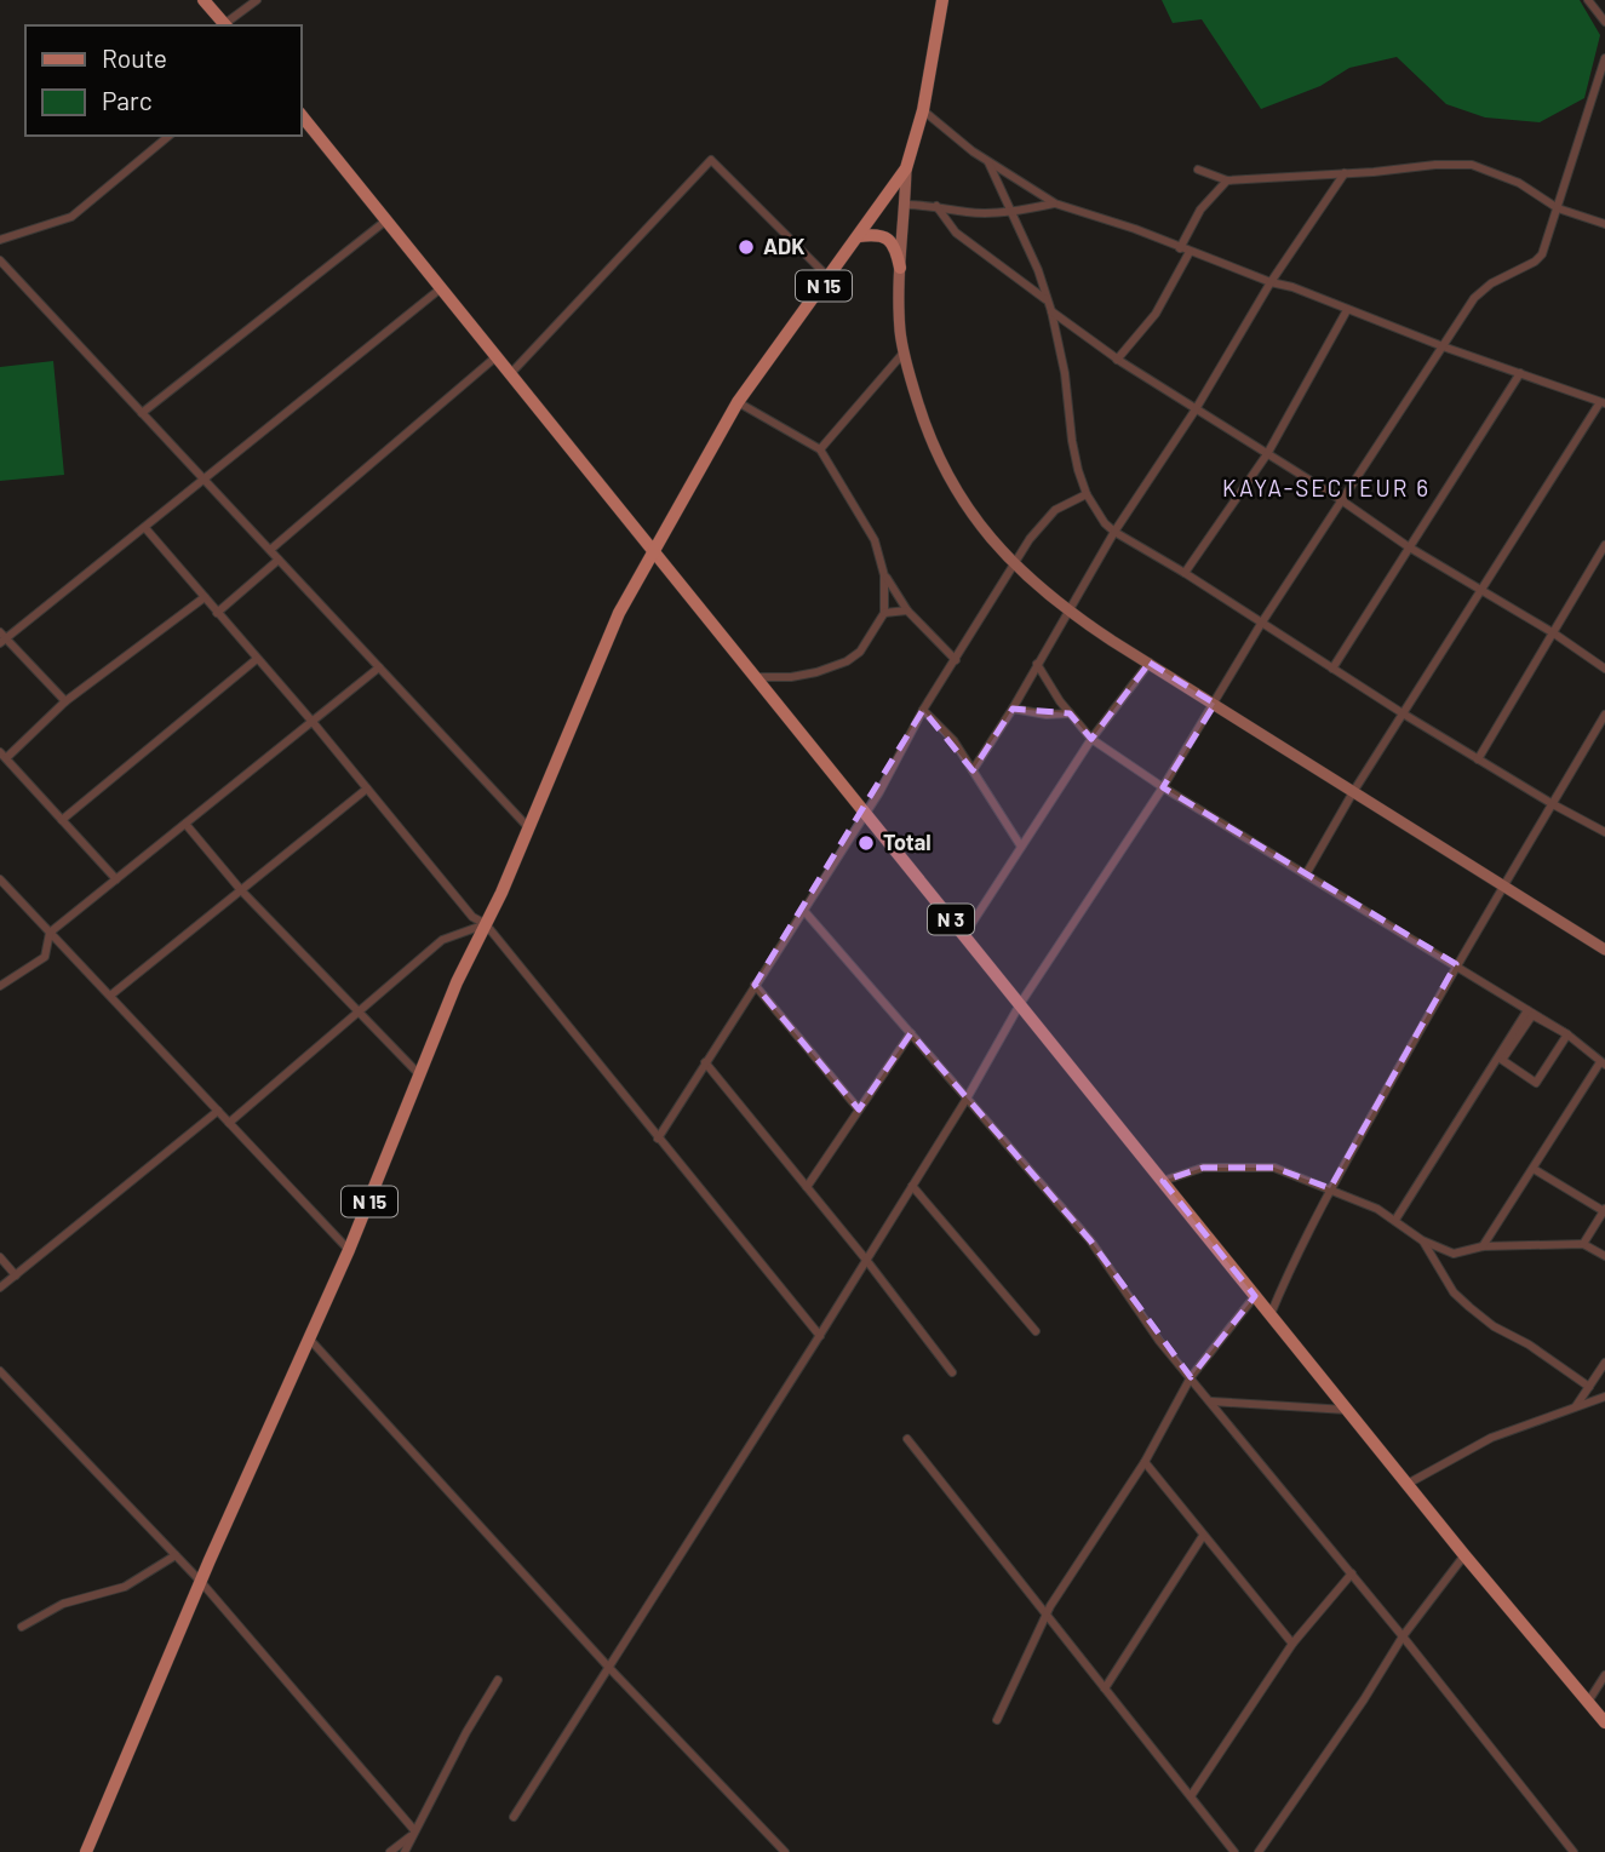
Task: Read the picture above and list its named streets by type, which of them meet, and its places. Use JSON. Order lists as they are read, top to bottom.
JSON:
{
  "streets": {
    "main road": ["N 15", "N 3"]
  },
  "crossings": [
    ["N 15", "N 3"]
  ],
  "districts": ["KAYA-SECTEUR 6"],
  "places": ["ADK", "Total"],
  "legend": ["Route", "Parc"]
}
